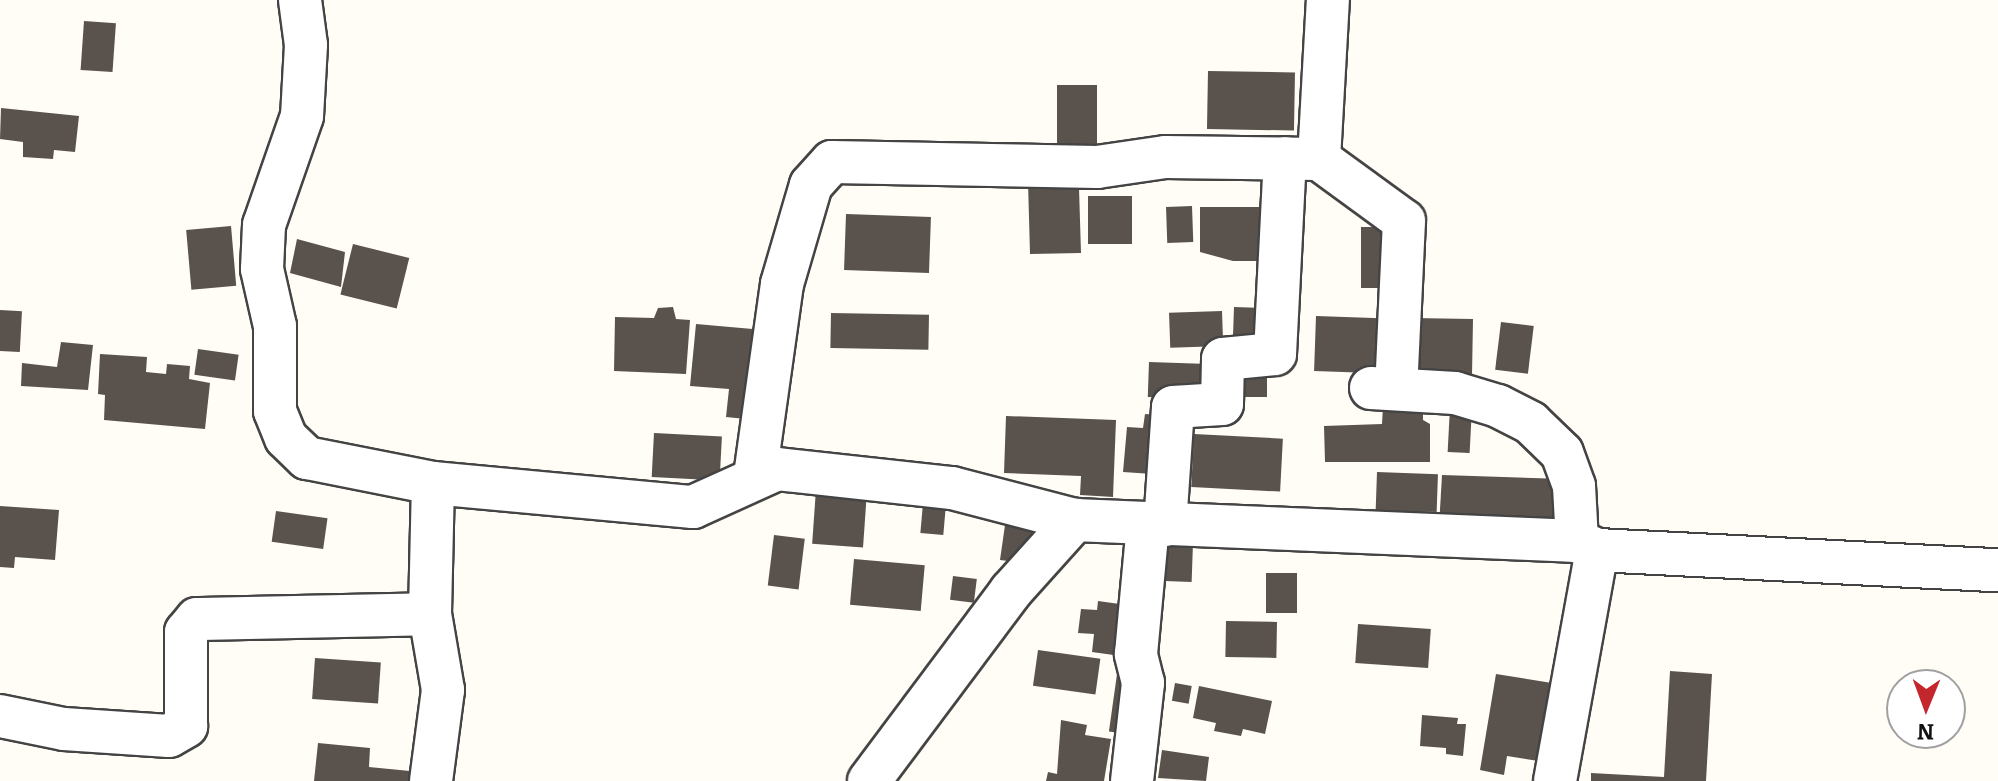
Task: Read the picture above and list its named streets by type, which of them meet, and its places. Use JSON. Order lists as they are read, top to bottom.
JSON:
{
  "north": "bottom"
}
